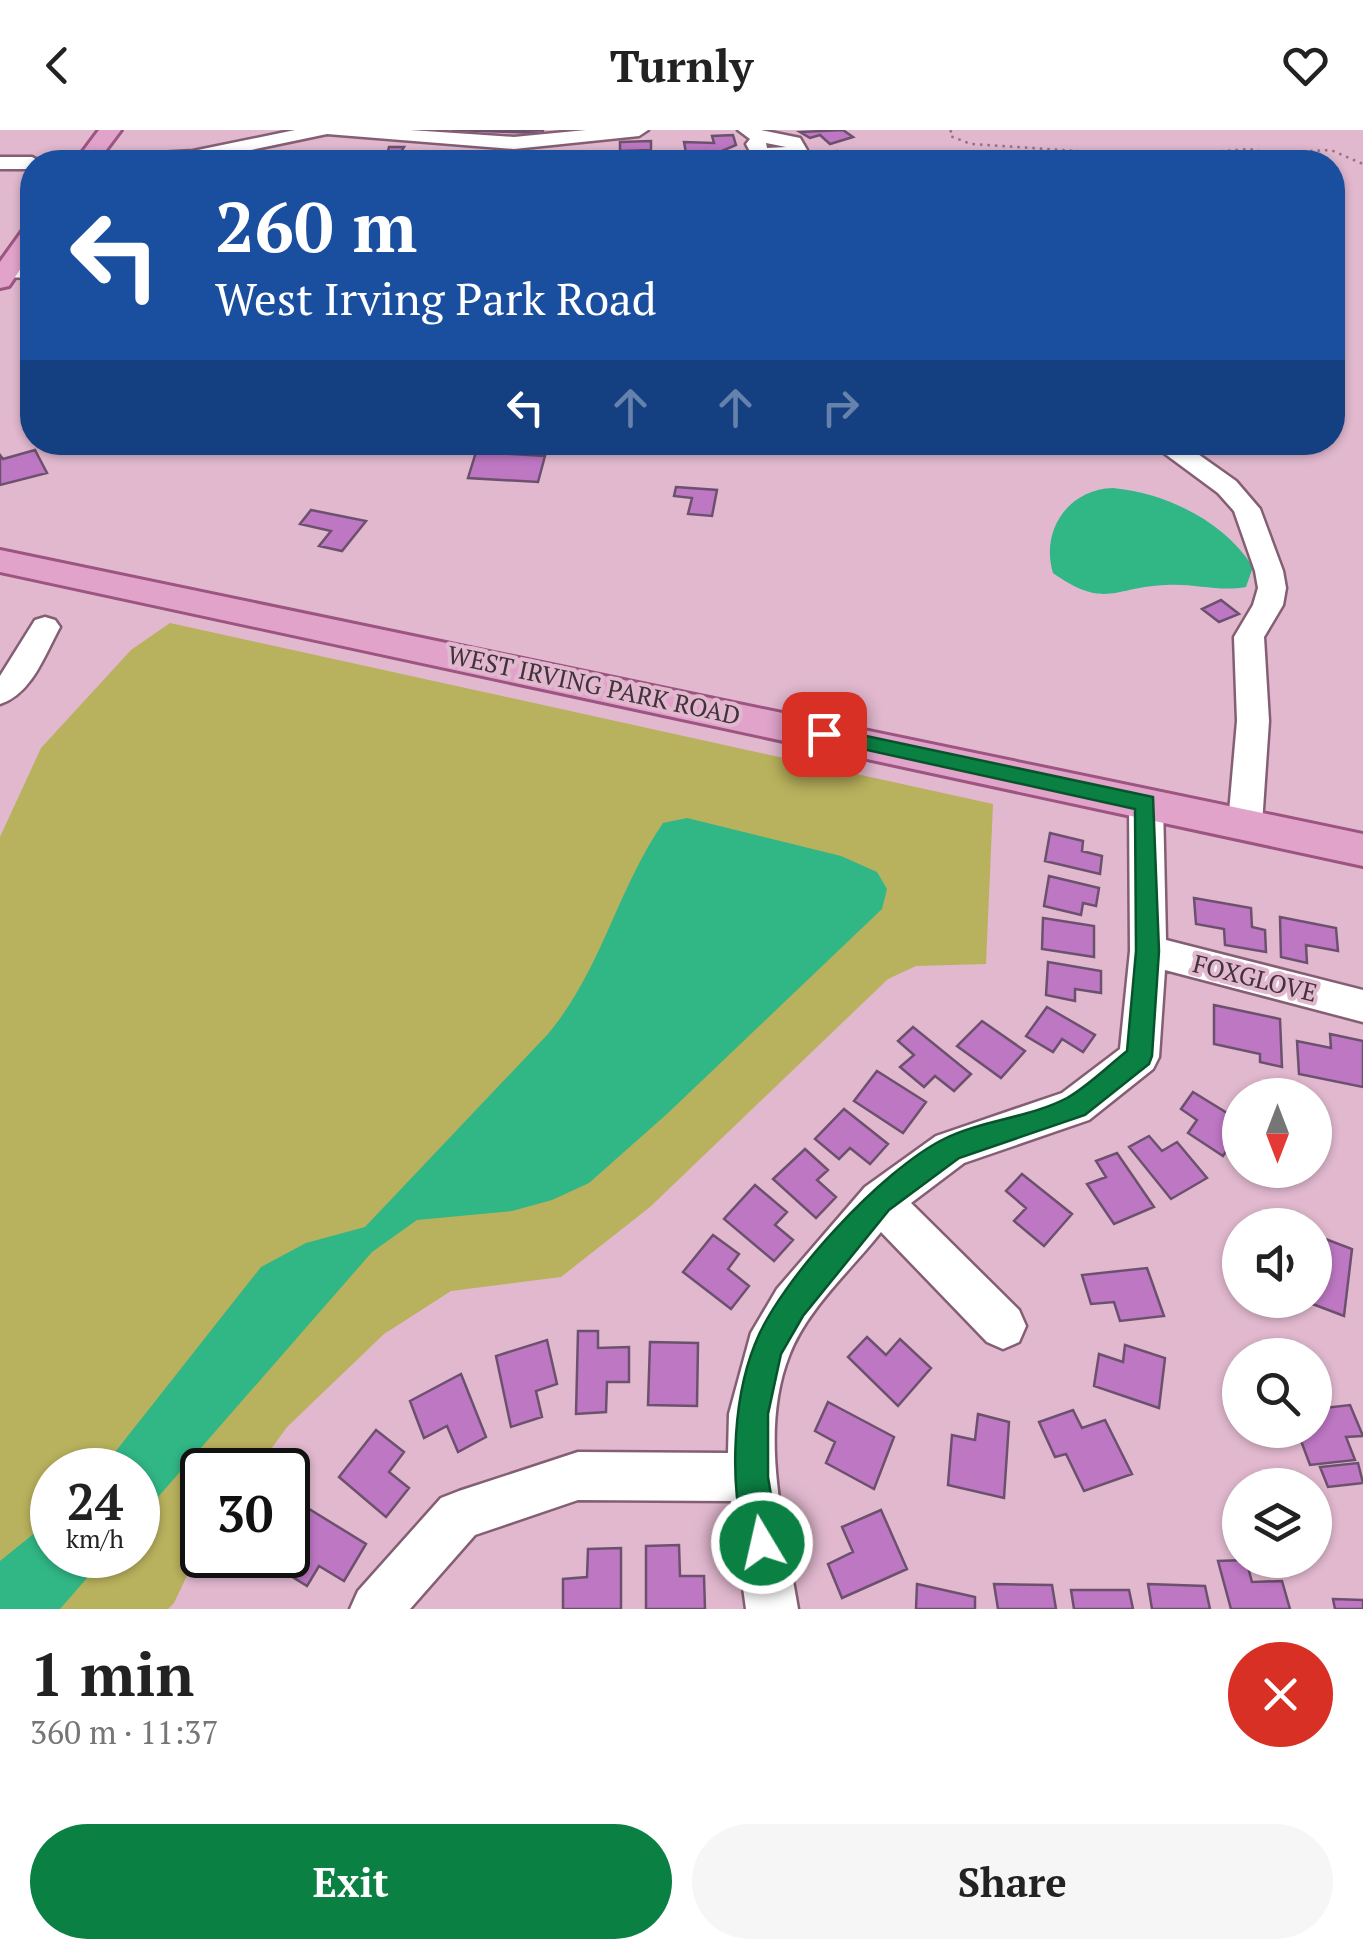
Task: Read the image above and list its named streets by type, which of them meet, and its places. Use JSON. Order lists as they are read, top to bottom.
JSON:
{
  "streets": {
    "main road": ["WEST IRVING PARK ROAD"],
    "street": ["FOXGLOVE"]
  },
  "north": "bottom",
  "page": {
    "header": "Turnly",
    "turn": ["260 m", "West Irving Park Road"],
    "speed": "24 km/h",
    "limit": "30",
    "heading": ["1 min", "360 m · 11:37"],
    "buttons": ["Exit", "Share"]
  }
}
